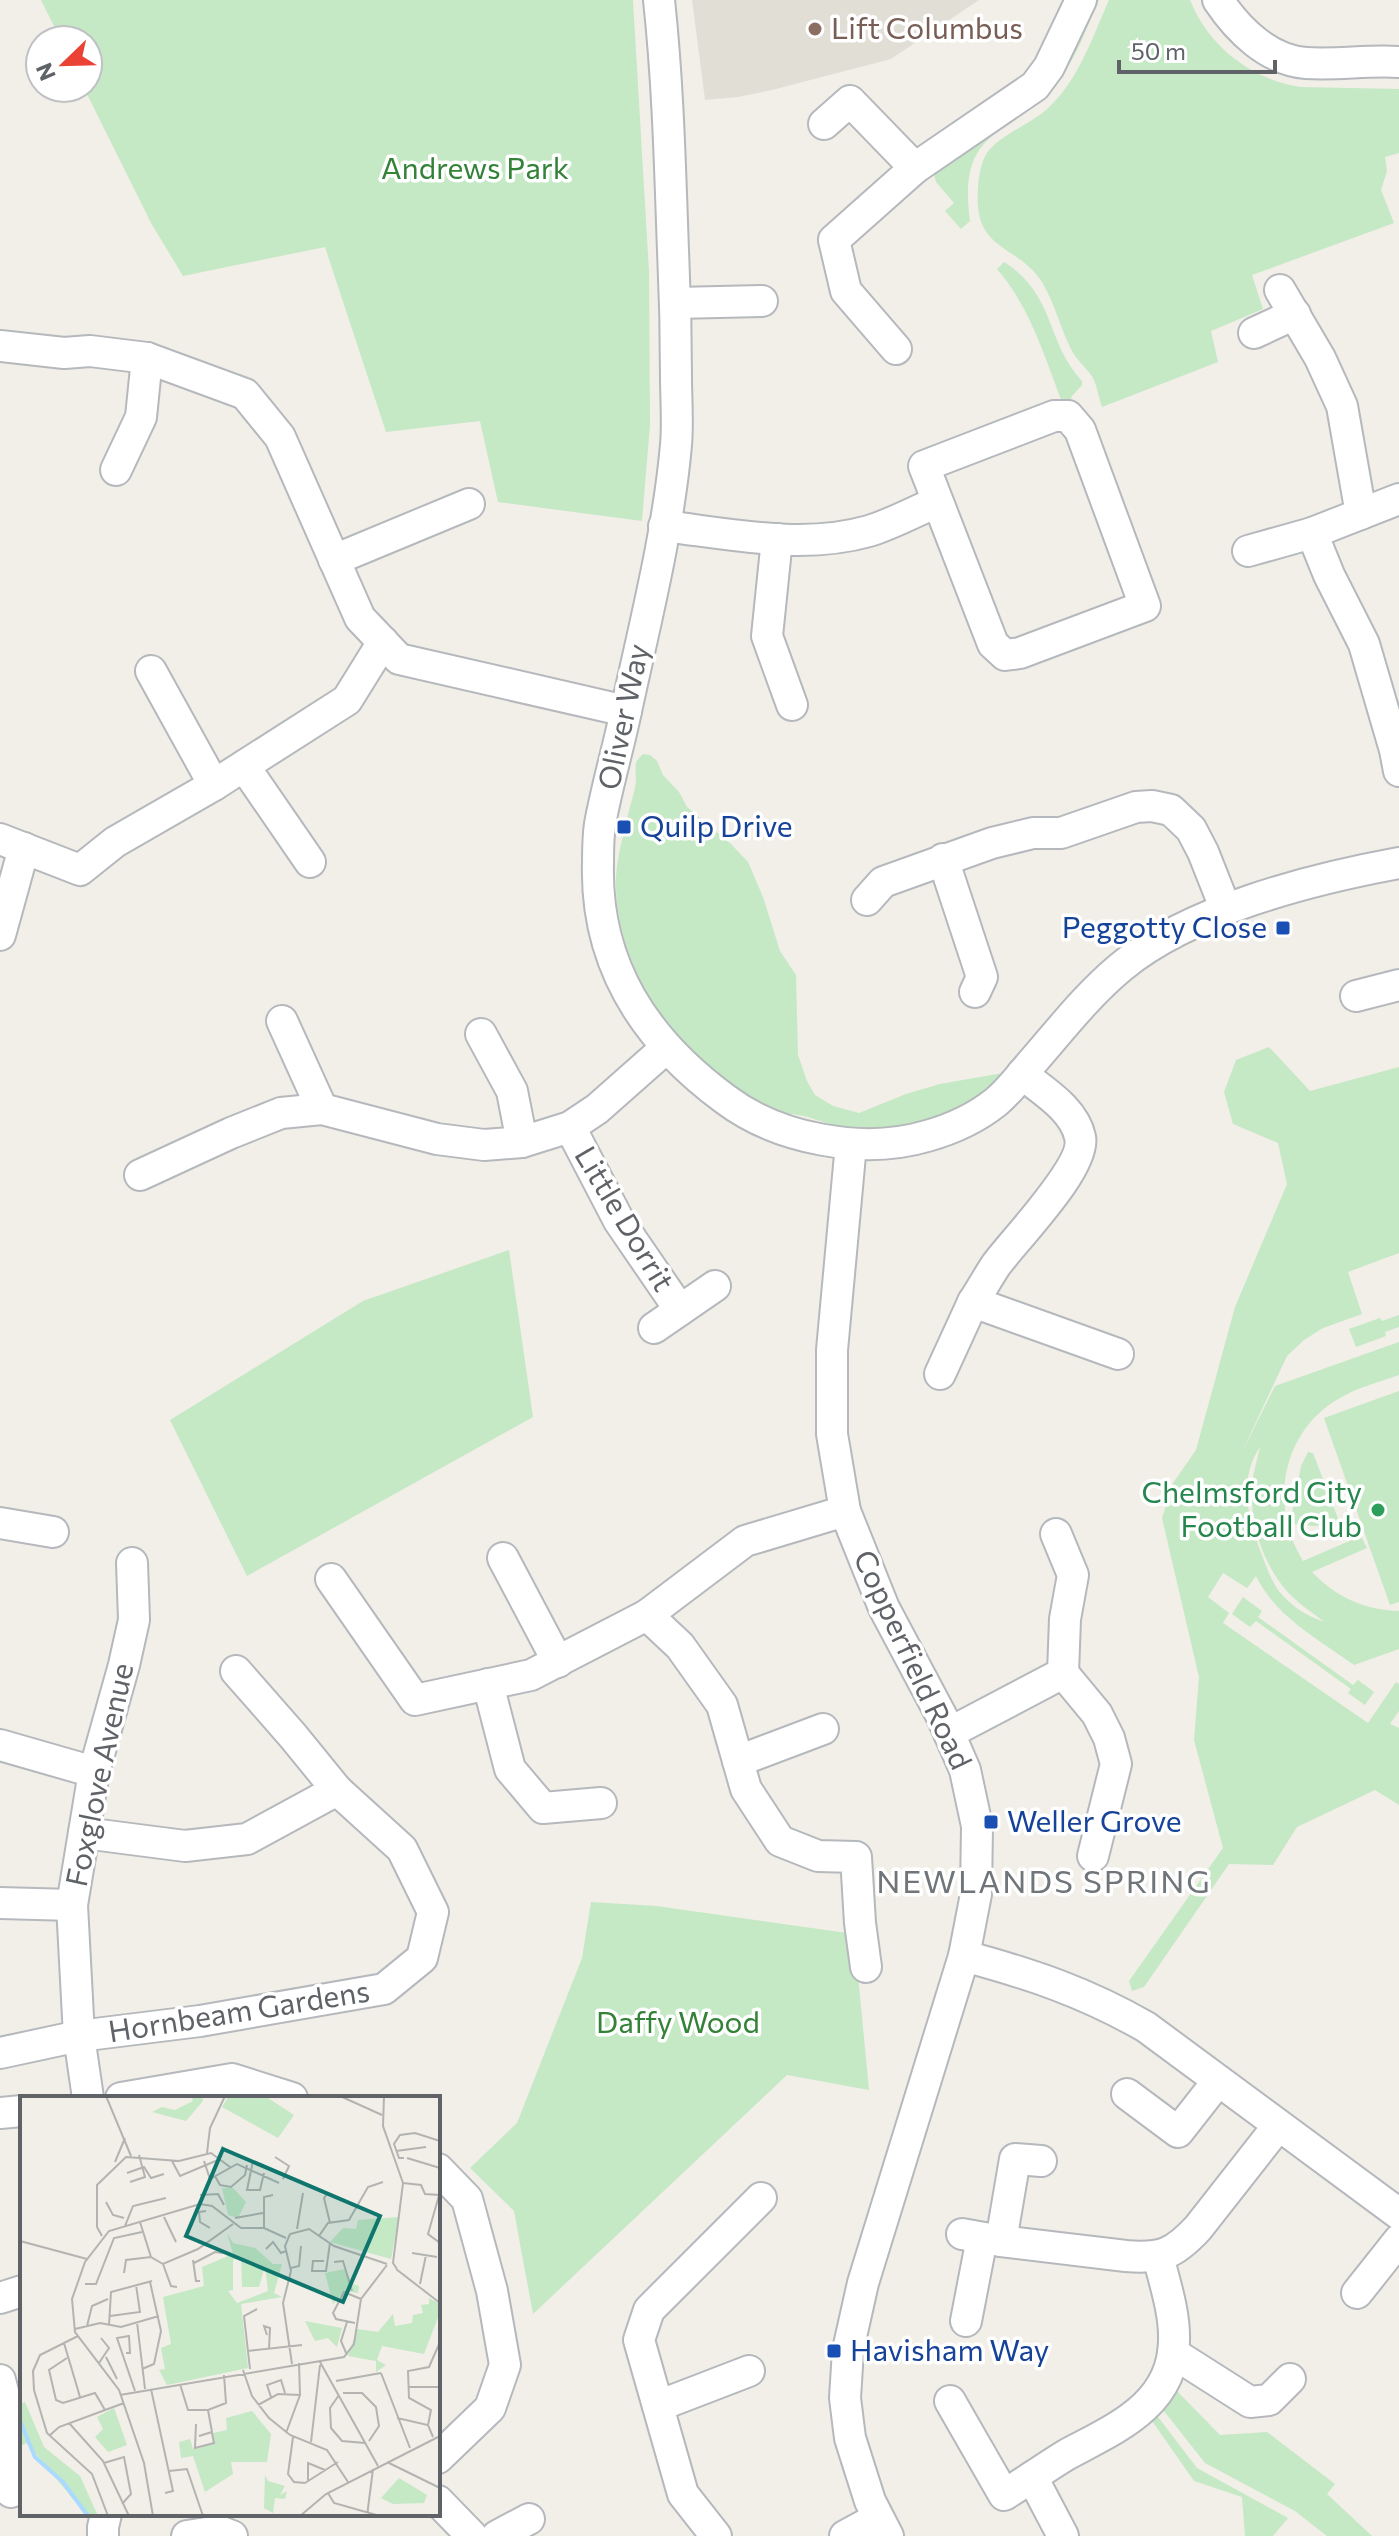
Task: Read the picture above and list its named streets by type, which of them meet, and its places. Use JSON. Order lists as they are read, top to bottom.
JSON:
{
  "streets": {
    "street": [
      "Oliver Way",
      "Little Dorrit",
      "Copperfield Road",
      "Foxglove Avenue",
      "Hornbeam Gardens"
    ]
  },
  "crossings": [
    ["Oliver Way", "Copperfield Road"],
    ["Foxglove Avenue", "Hornbeam Gardens"]
  ],
  "districts": ["NEWLANDS SPRING"],
  "parks": ["Andrews Park", "Daffy Wood"],
  "places": {
    "other": ["Lift Columbus", "Chelmsford City Football Club"],
    "transit": [
      "Quilp Drive",
      "Peggotty Close",
      "Weller Grove",
      "Havisham Way"
    ]
  },
  "scale_bar": "50 m",
  "north": "bottom left"
}
